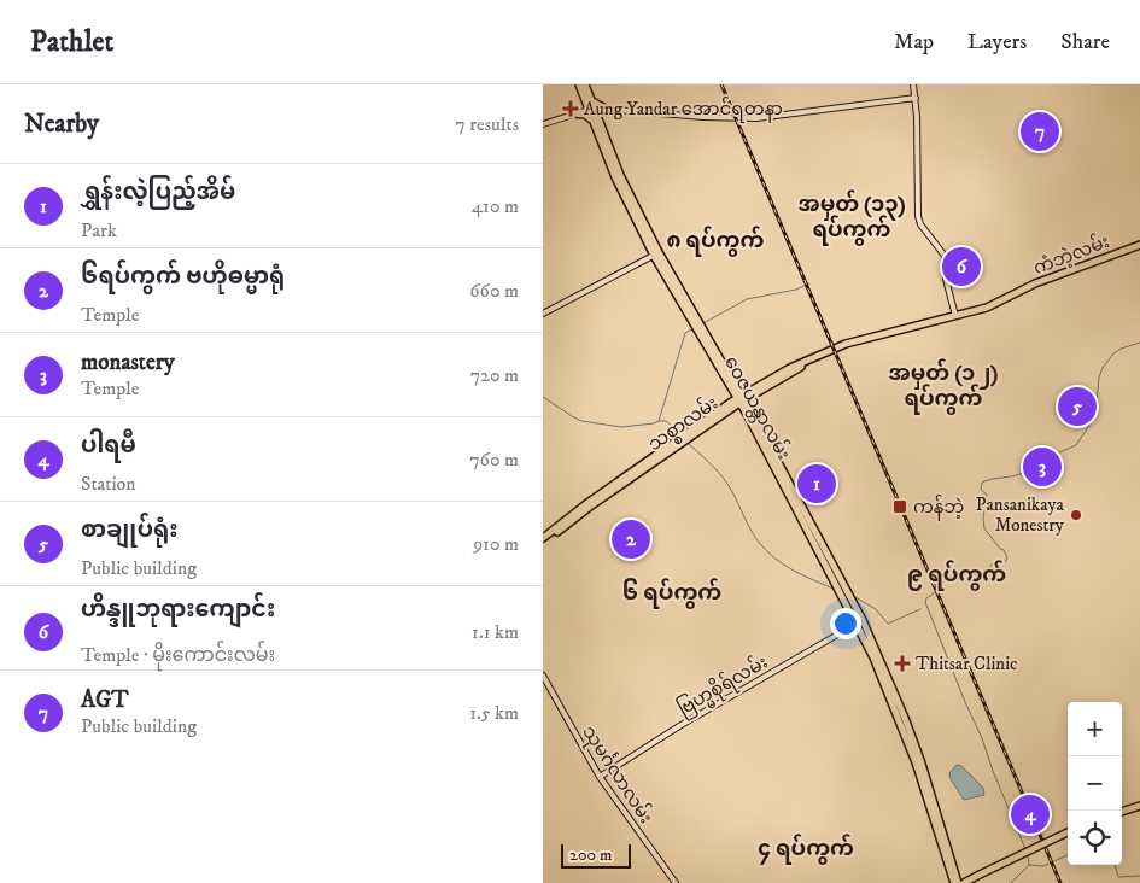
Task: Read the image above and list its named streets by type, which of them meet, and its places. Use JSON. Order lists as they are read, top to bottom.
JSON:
{
  "streets": {
    "main road": [
      "ကံဘဲ့လမ်း",
      "ဝေဇယန္တာလမ်း",
      "သစ္စာလမ်း",
      "ဗြဟ္မစိုရ်လမ်း",
      "သုမင်္ဂလာလမ်း"
    ]
  },
  "crossings": [
    ["ကံဘဲ့လမ်း", "သစ္စာလမ်း"],
    ["ဝေဇယန္တာလမ်း", "သစ္စာလမ်း"],
    ["ဝေဇယန္တာလမ်း", "ဗြဟ္မစိုရ်လမ်း"],
    ["ဗြဟ္မစိုရ်လမ်း", "သုမင်္ဂလာလမ်း"]
  ],
  "districts": [
    "အမှတ် (၁၃) ရပ်ကွက်",
    "၈ ရပ်ကွက်",
    "အမှတ် (၁၂) ရပ်ကွက်",
    "၉ ရပ်ကွက်",
    "၆ ရပ်ကွက်",
    "၄ ရပ်ကွက်"
  ],
  "places": {
    "health": ["Aung Yandar အောင်ရတနာ", "Thitsar Clinic"],
    "transit": ["ကန်ဘဲ့"],
    "other": ["Pansanikaya Monestry"]
  },
  "scale_bar": "200 m",
  "page": {
    "header": "Pathlet",
    "nav": ["Map", "Layers", "Share"],
    "heading": ["Nearby", "7 results"],
    "pins": [
      "7",
      "6",
      "5",
      "3",
      "1",
      "2",
      "4"
    ],
    "list": [
      {
        "mark": "1",
        "name": "ရွှန်းလဲ့ပြည့်အိမ်",
        "note": "Park",
        "value": "410 m"
      },
      {
        "mark": "2",
        "name": "၆ရပ်ကွက် ဗဟိုဓမ္မာရုံ",
        "note": "Temple",
        "value": "660 m"
      },
      {
        "mark": "3",
        "name": "monastery",
        "note": "Temple",
        "value": "720 m"
      },
      {
        "mark": "4",
        "name": "ပါရမီ",
        "note": "Station",
        "value": "760 m"
      },
      {
        "mark": "5",
        "name": "စာချုပ်ရုံး",
        "note": "Public building",
        "value": "910 m"
      },
      {
        "mark": "6",
        "name": "ဟိန္ဒူဘုရားကျောင်း",
        "note": "Temple · မိုးကောင်းလမ်း",
        "value": "1.1 km"
      },
      {
        "mark": "7",
        "name": "AGT",
        "note": "Public building",
        "value": "1.5 km"
      }
    ],
    "map_buttons": ["+", "−"],
    "scale": "200 m"
  }
}
